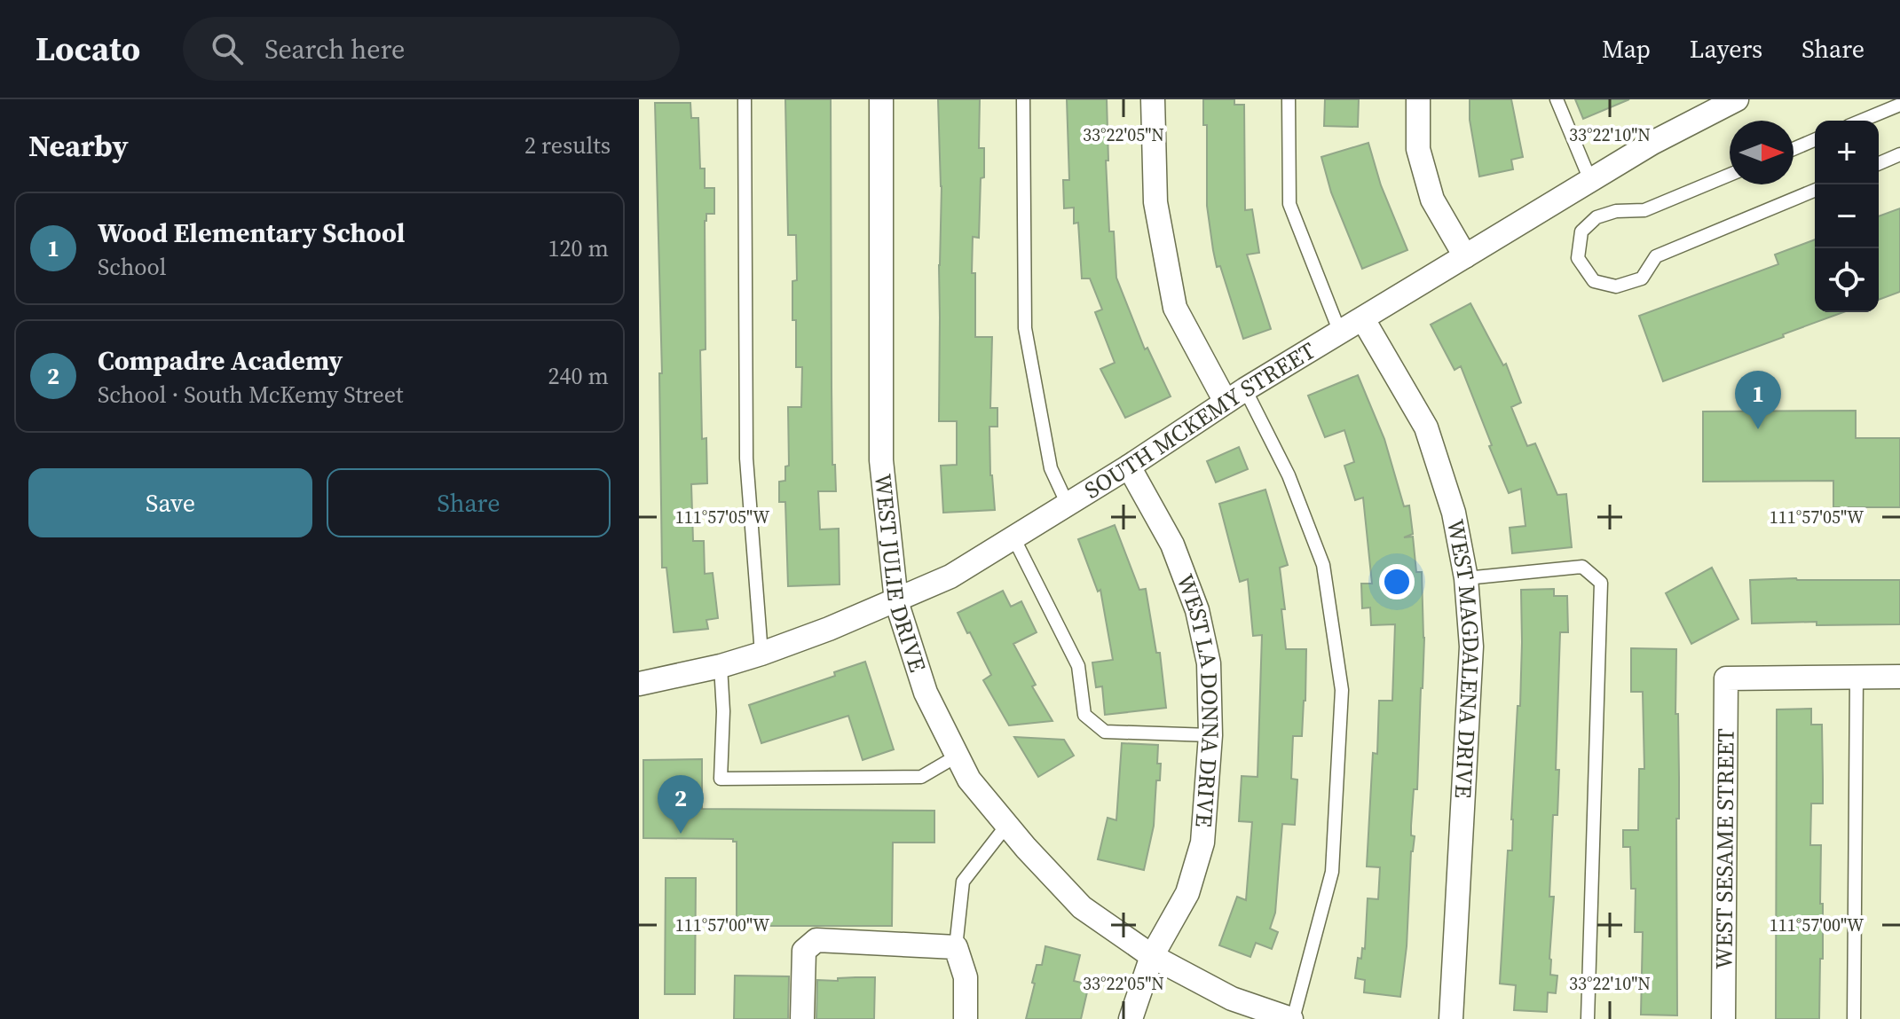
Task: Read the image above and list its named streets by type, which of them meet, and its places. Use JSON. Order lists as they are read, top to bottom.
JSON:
{
  "streets": {
    "street": [
      "SOUTH MCKEMY STREET",
      "WEST JULIE DRIVE",
      "WEST MAGDALENA DRIVE",
      "WEST LA DONNA DRIVE",
      "WEST SESAME STREET"
    ]
  },
  "crossings": [
    ["SOUTH MCKEMY STREET", "WEST JULIE DRIVE"],
    ["SOUTH MCKEMY STREET", "WEST MAGDALENA DRIVE"],
    ["SOUTH MCKEMY STREET", "WEST LA DONNA DRIVE"],
    ["WEST JULIE DRIVE", "WEST LA DONNA DRIVE"]
  ],
  "north": "right",
  "page": {
    "header": "Locato",
    "search": "Search here",
    "nav": ["Map", "Layers", "Share"],
    "heading": ["Nearby", "2 results"],
    "map_buttons": ["+", "−"],
    "list": [
      {
        "mark": "1",
        "name": "Wood Elementary School",
        "note": "School",
        "value": "120 m"
      },
      {
        "mark": "2",
        "name": "Compadre Academy",
        "note": "School · South McKemy Street",
        "value": "240 m"
      }
    ],
    "pins": ["1", "2"],
    "buttons": ["Save", "Share"]
  },
  "coordinates": [
    "33°22'05\"N",
    "33°22'10\"N",
    "111°57'05\"W",
    "111°57'00\"W"
  ]
}
